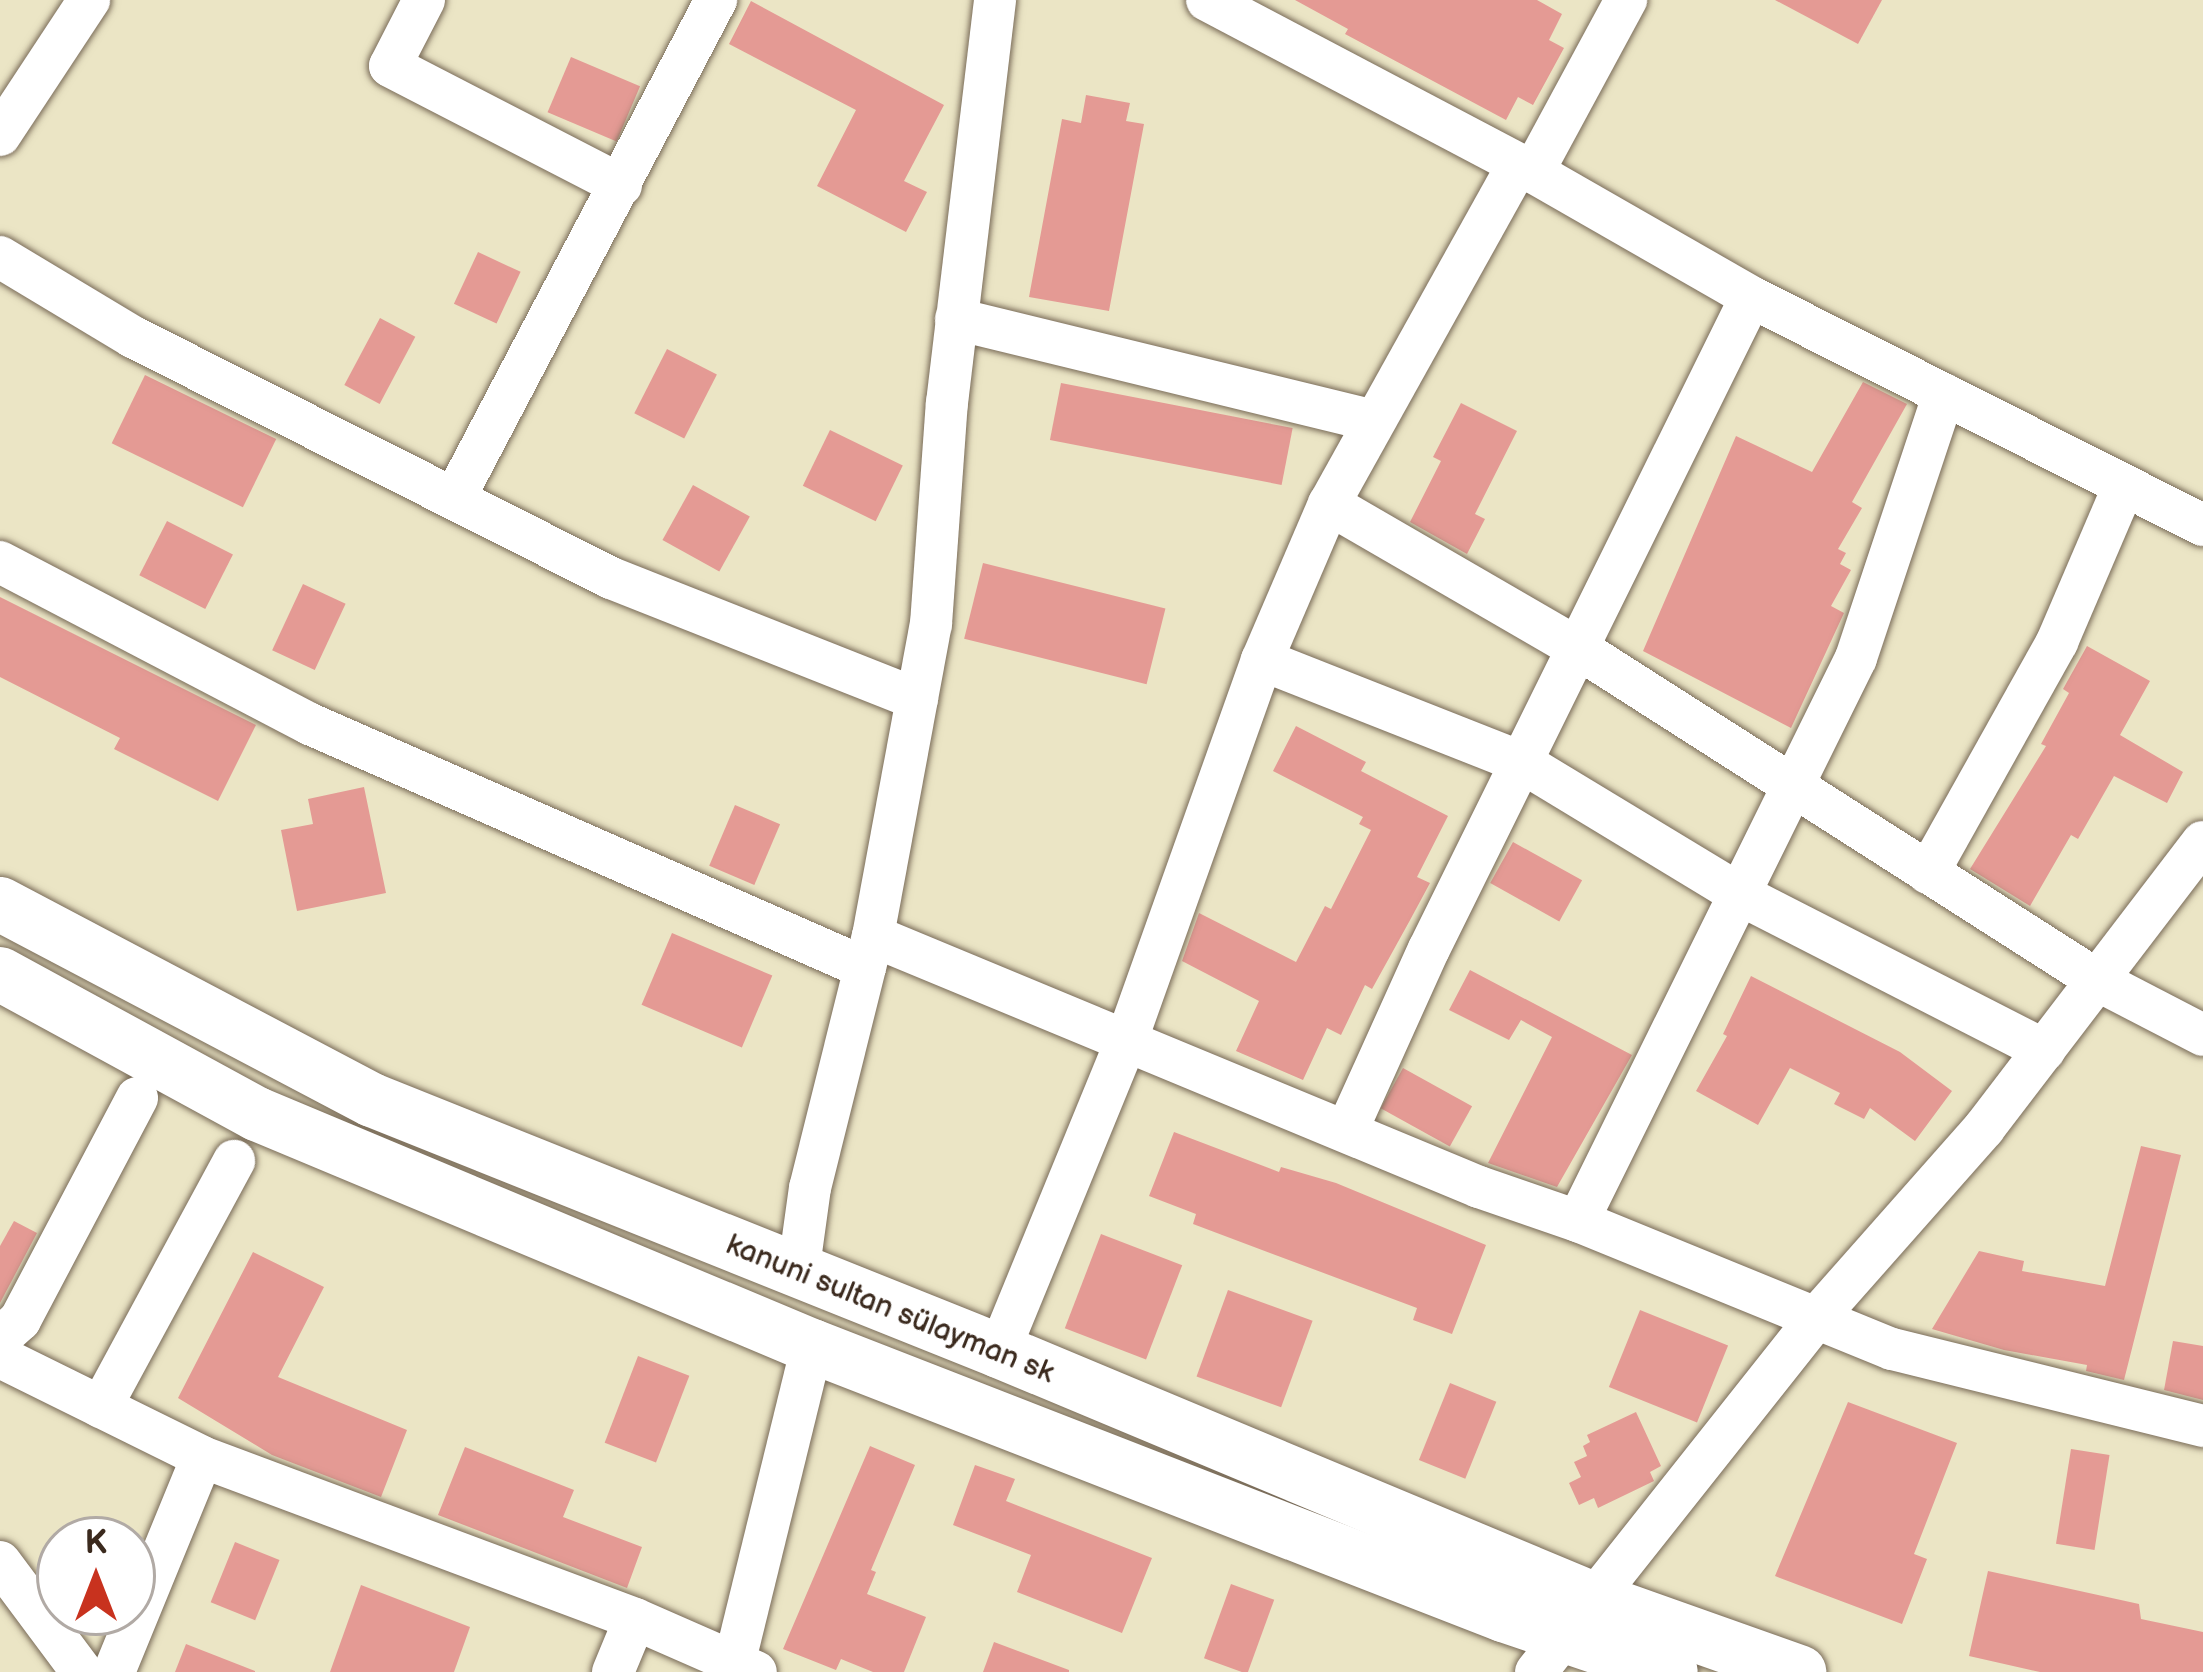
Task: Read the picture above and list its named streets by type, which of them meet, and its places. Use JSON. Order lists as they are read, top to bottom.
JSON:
{
  "streets": {
    "main road": ["kanuni sultan sülayman sk"]
  },
  "north": "top"
}
